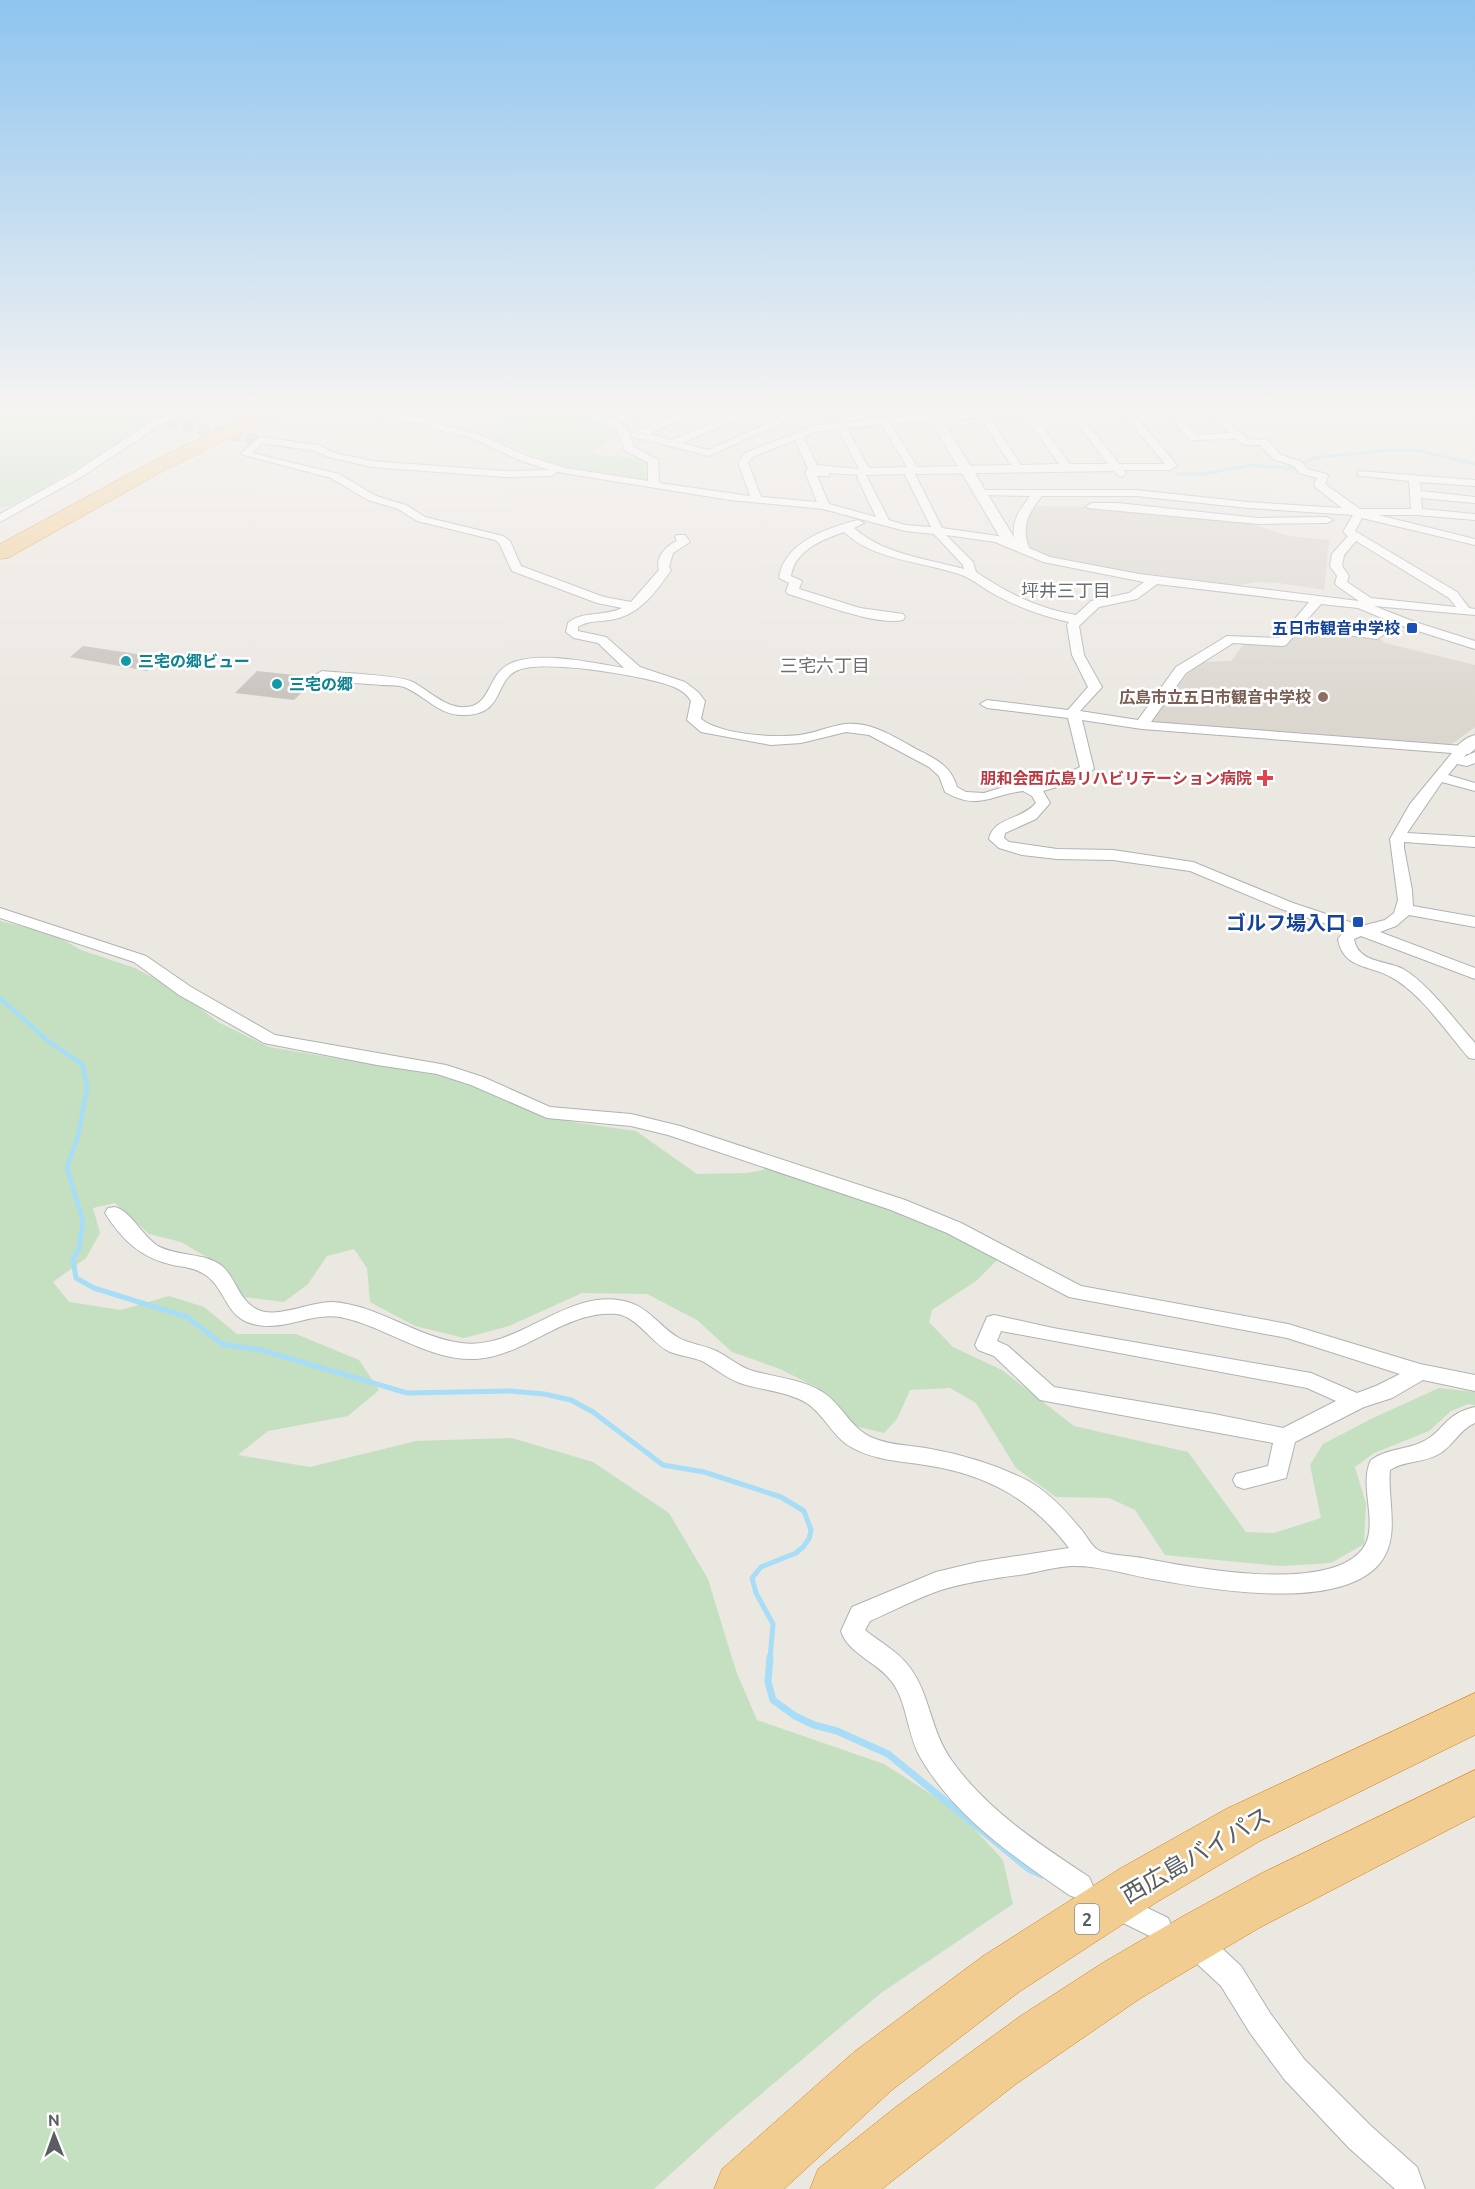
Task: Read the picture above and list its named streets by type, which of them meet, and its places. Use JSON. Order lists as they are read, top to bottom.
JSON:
{
  "streets": {
    "highway": ["西広島バイパス", "2"]
  },
  "districts": ["坪井三丁目", "三宅六丁目"],
  "places": {
    "transit": ["五日市観音中学校", "ゴルフ場入口"],
    "other": ["三宅の郷ビュー", "三宅の郷", "広島市立五日市観音中学校"],
    "health": ["朋和会西広島リハビリテーション病院"]
  },
  "north": "top"
}
